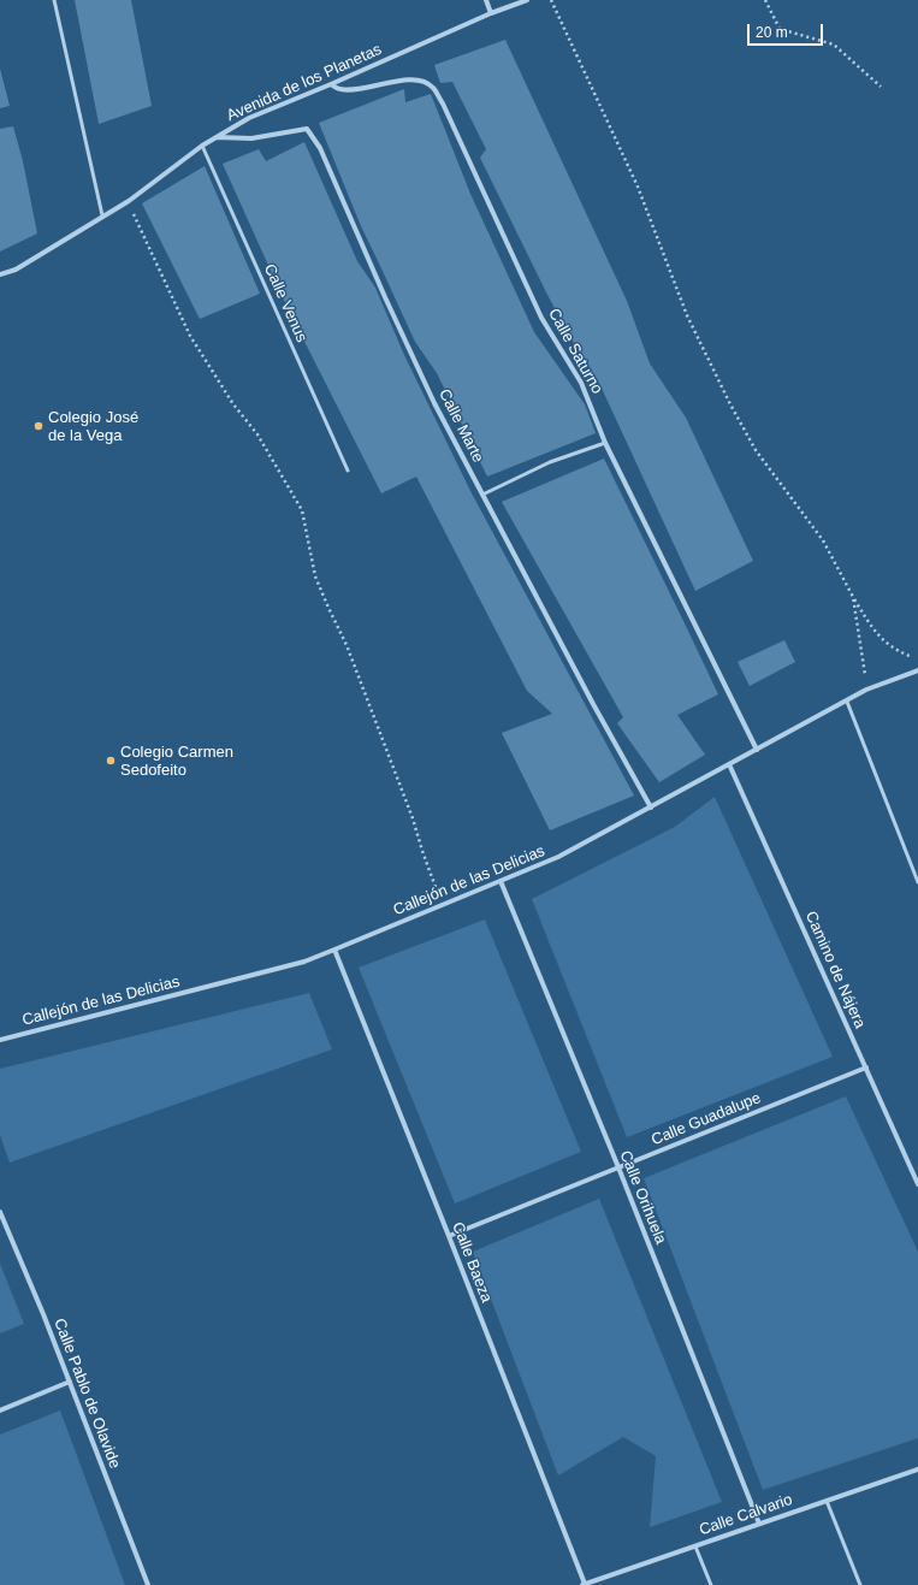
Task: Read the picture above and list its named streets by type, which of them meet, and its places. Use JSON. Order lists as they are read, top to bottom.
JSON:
{
  "streets": {
    "street": [
      "Avenida de los Planetas",
      "Calle Saturno",
      "Calle Marte",
      "Callejón de las Delicias",
      "Camino de Nájera",
      "Calle Guadalupe",
      "Calle Orihuela",
      "Calle Baeza",
      "Calle Pablo de Olavide",
      "Calle Calvario"
    ],
    "lane": ["Calle Venus"]
  },
  "crossings": [
    ["Avenida de los Planetas", "Calle Venus"],
    ["Avenida de los Planetas", "Calle Saturno"],
    ["Avenida de los Planetas", "Calle Marte"],
    ["Calle Saturno", "Callejón de las Delicias"],
    ["Calle Marte", "Callejón de las Delicias"],
    ["Callejón de las Delicias", "Camino de Nájera"],
    ["Callejón de las Delicias", "Calle Orihuela"],
    ["Callejón de las Delicias", "Calle Baeza"],
    ["Camino de Nájera", "Calle Guadalupe"],
    ["Calle Guadalupe", "Calle Orihuela"],
    ["Calle Guadalupe", "Calle Baeza"],
    ["Calle Orihuela", "Calle Calvario"],
    ["Calle Baeza", "Calle Calvario"]
  ],
  "places": ["Colegio José de la Vega", "Colegio Carmen Sedofeito"],
  "scale_bar": "20 m"
}
